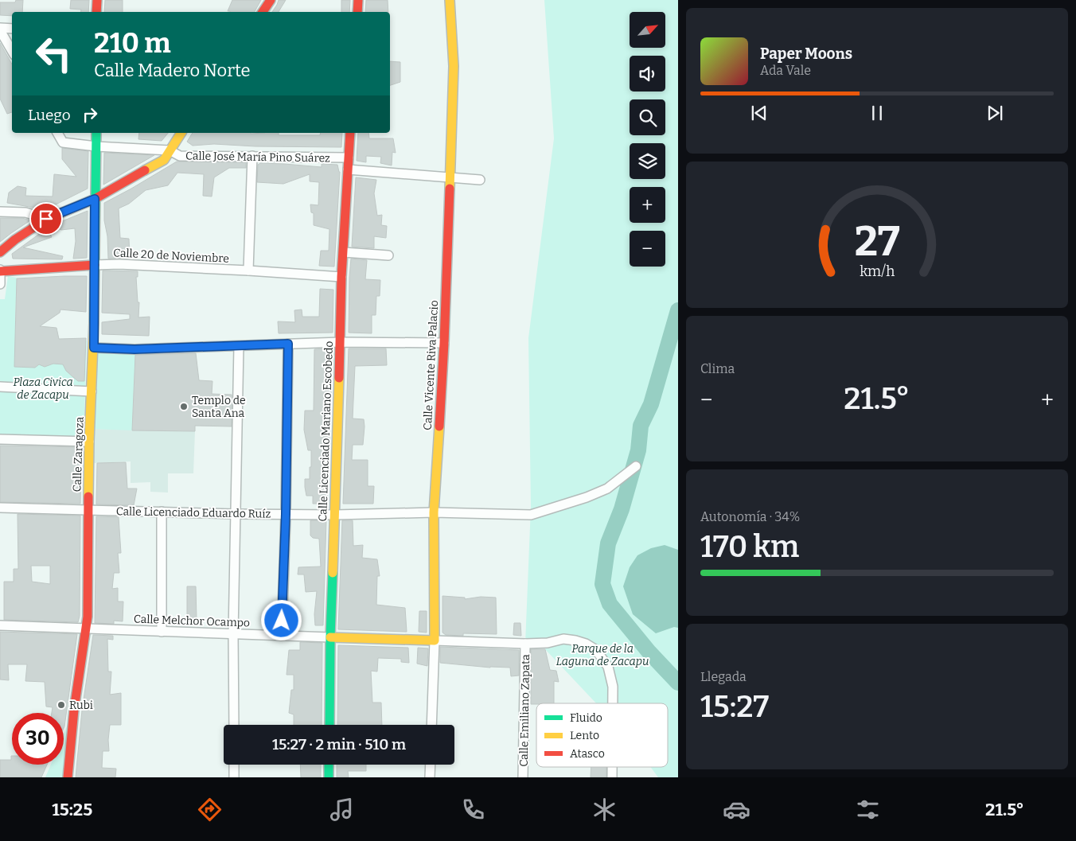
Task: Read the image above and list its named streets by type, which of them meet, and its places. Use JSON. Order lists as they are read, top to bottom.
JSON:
{
  "streets": {
    "main road": [
      "Calle 20 de Noviembre",
      "Calle Vicente Riva Palacio",
      "Calle Licenciado Mariano Escobedo",
      "Calle Zaragoza",
      "Calle Melchor Ocampo"
    ],
    "street": ["Calle José María Pino Suárez", "Calle Licenciado Eduardo Ruíz", "Calle Emiliano Zapata"]
  },
  "crossings": [
    ["Calle José María Pino Suárez", "Calle Licenciado Mariano Escobedo"],
    ["Calle José María Pino Suárez", "Calle Zaragoza"],
    ["Calle 20 de Noviembre", "Calle Licenciado Mariano Escobedo"],
    ["Calle 20 de Noviembre", "Calle Zaragoza"],
    ["Calle Vicente Riva Palacio", "Calle Licenciado Eduardo Ruíz"],
    ["Calle Vicente Riva Palacio", "Calle Melchor Ocampo"],
    ["Calle Licenciado Mariano Escobedo", "Calle Licenciado Eduardo Ruíz"],
    ["Calle Licenciado Mariano Escobedo", "Calle Melchor Ocampo"],
    ["Calle Zaragoza", "Calle Licenciado Eduardo Ruíz"],
    ["Calle Zaragoza", "Calle Melchor Ocampo"],
    ["Calle Melchor Ocampo", "Calle Emiliano Zapata"]
  ],
  "parks": ["Plaza Civica de Zacapu", "Parque de la Laguna de Zacapu"],
  "places": ["Templo de Santa Ana", "Rubi"],
  "legend": ["Fluido", "Lento", "Atasco"],
  "north": "top right",
  "page": {
    "map_buttons": ["+", "−"],
    "turn": ["210 m", "Calle Madero Norte"],
    "song": ["Paper Moons", "Ada Vale"],
    "then": "Luego",
    "tile": [
      "Clima",
      ["Autonomía · 34%", "170 km"],
      ["Llegada", "15:27"]
    ],
    "heat": ["−", "21.5°", "+"],
    "limit": "30",
    "trip": "15:27 · 2 min · 510 m",
    "tabs": ["15:25", "21.5°"],
    "gauge": ["27", "km/h"]
  }
}
